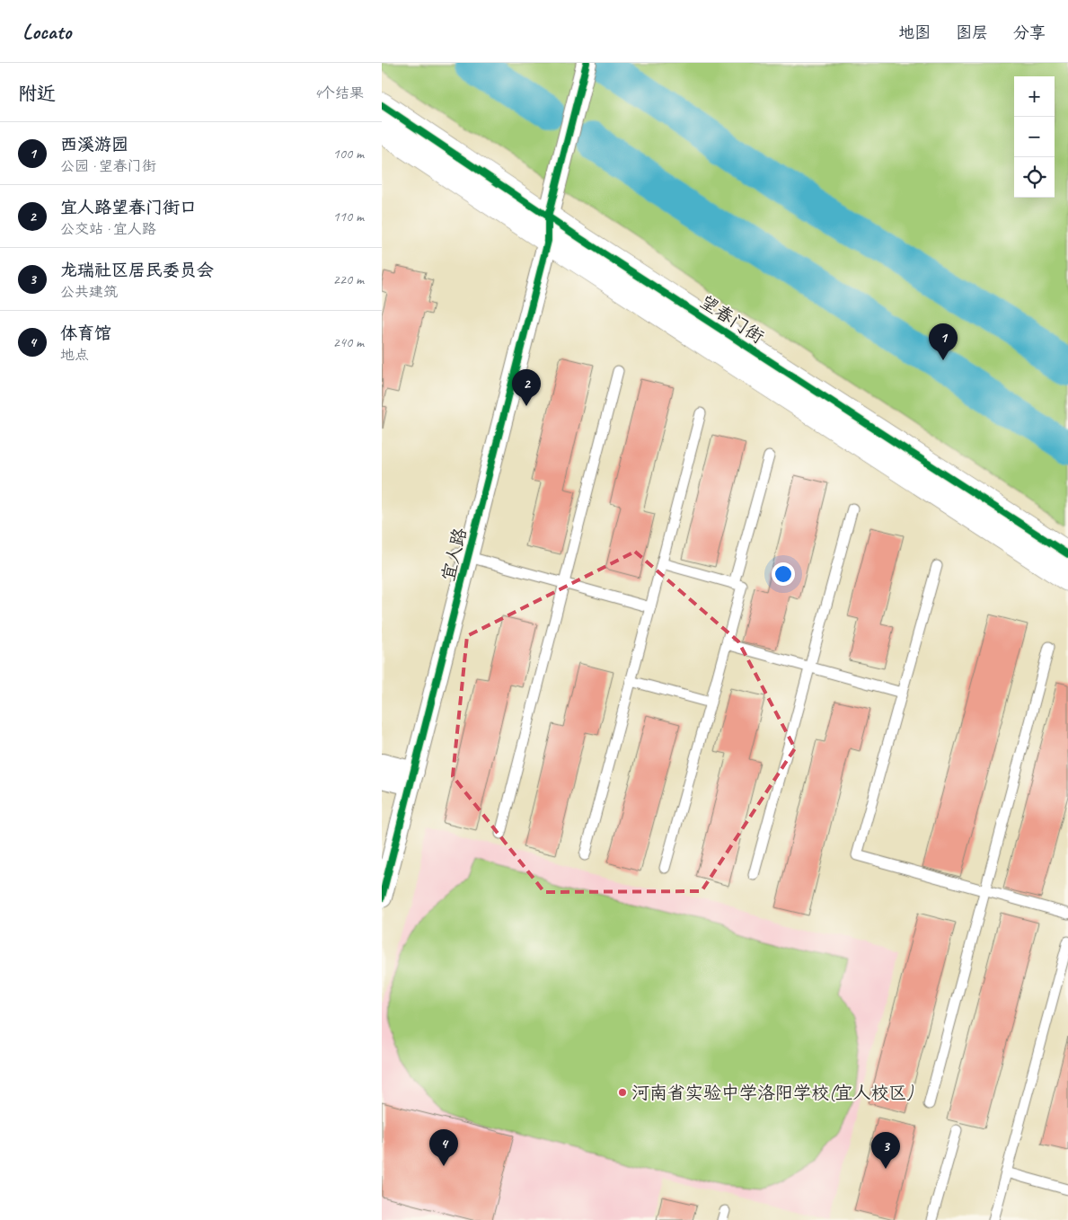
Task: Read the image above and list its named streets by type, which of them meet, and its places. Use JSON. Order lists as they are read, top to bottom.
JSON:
{
  "streets": {
    "street": ["望春门街", "宜人路"]
  },
  "crossings": [
    ["望春门街", "宜人路"]
  ],
  "places": ["河南省实验中学洛阳学校(宜人校区)"],
  "page": {
    "header": "Locato",
    "nav": ["地图", "图层", "分享"],
    "heading": ["附近", "4个结果"],
    "map_buttons": ["+", "−"],
    "list": [
      {
        "mark": "1",
        "name": "西溪游园",
        "note": "公园 · 望春门街",
        "value": "100 m"
      },
      {
        "mark": "2",
        "name": "宜人路望春门街口",
        "note": "公交站 · 宜人路",
        "value": "110 m"
      },
      {
        "mark": "3",
        "name": "龙瑞社区居民委员会",
        "note": "公共建筑",
        "value": "220 m"
      },
      {
        "mark": "4",
        "name": "体育馆",
        "note": "地点",
        "value": "240 m"
      }
    ],
    "pins": [
      "1",
      "2",
      "4",
      "3"
    ]
  }
}
